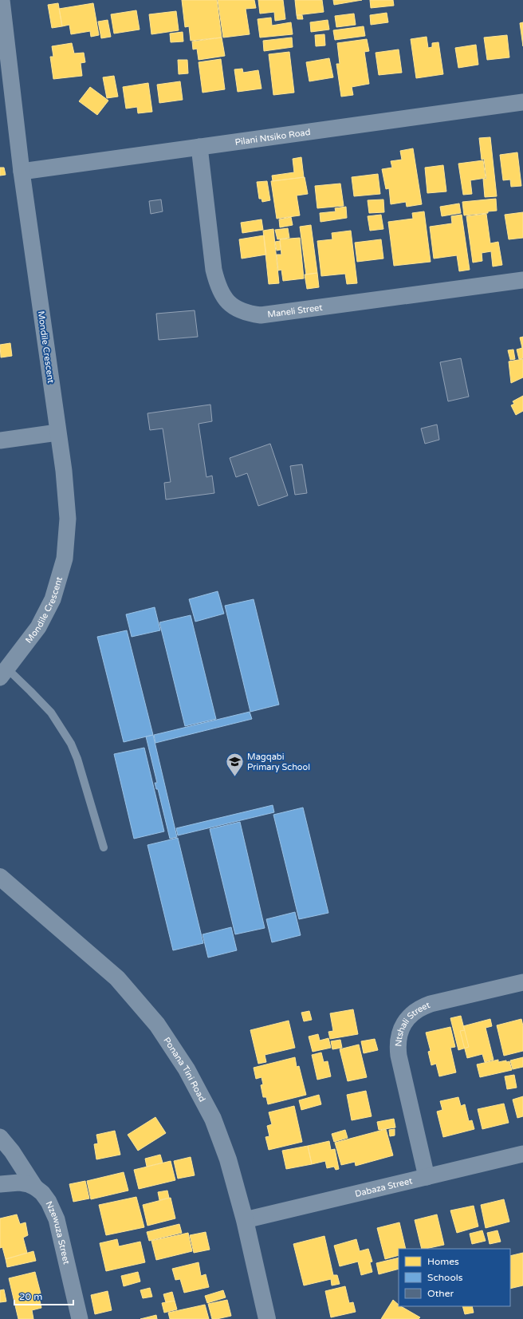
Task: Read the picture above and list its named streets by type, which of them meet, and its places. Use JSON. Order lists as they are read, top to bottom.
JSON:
{
  "streets": {
    "street": [
      "Pilani Ntsiko Road",
      "Maneli Street",
      "Mondile Crescent",
      "Ntshali Street",
      "Ponana Tini Road",
      "Dabaza Street",
      "Nzewuza Street"
    ]
  },
  "crossings": [
    ["Pilani Ntsiko Road", "Maneli Street"],
    ["Pilani Ntsiko Road", "Mondile Crescent"],
    ["Ntshali Street", "Dabaza Street"],
    ["Ponana Tini Road", "Dabaza Street"]
  ],
  "places": {
    "school or university": ["Magqabi Primary School"]
  },
  "legend": ["Homes", "Schools", "Other"],
  "scale_bar": "20 m"
}
